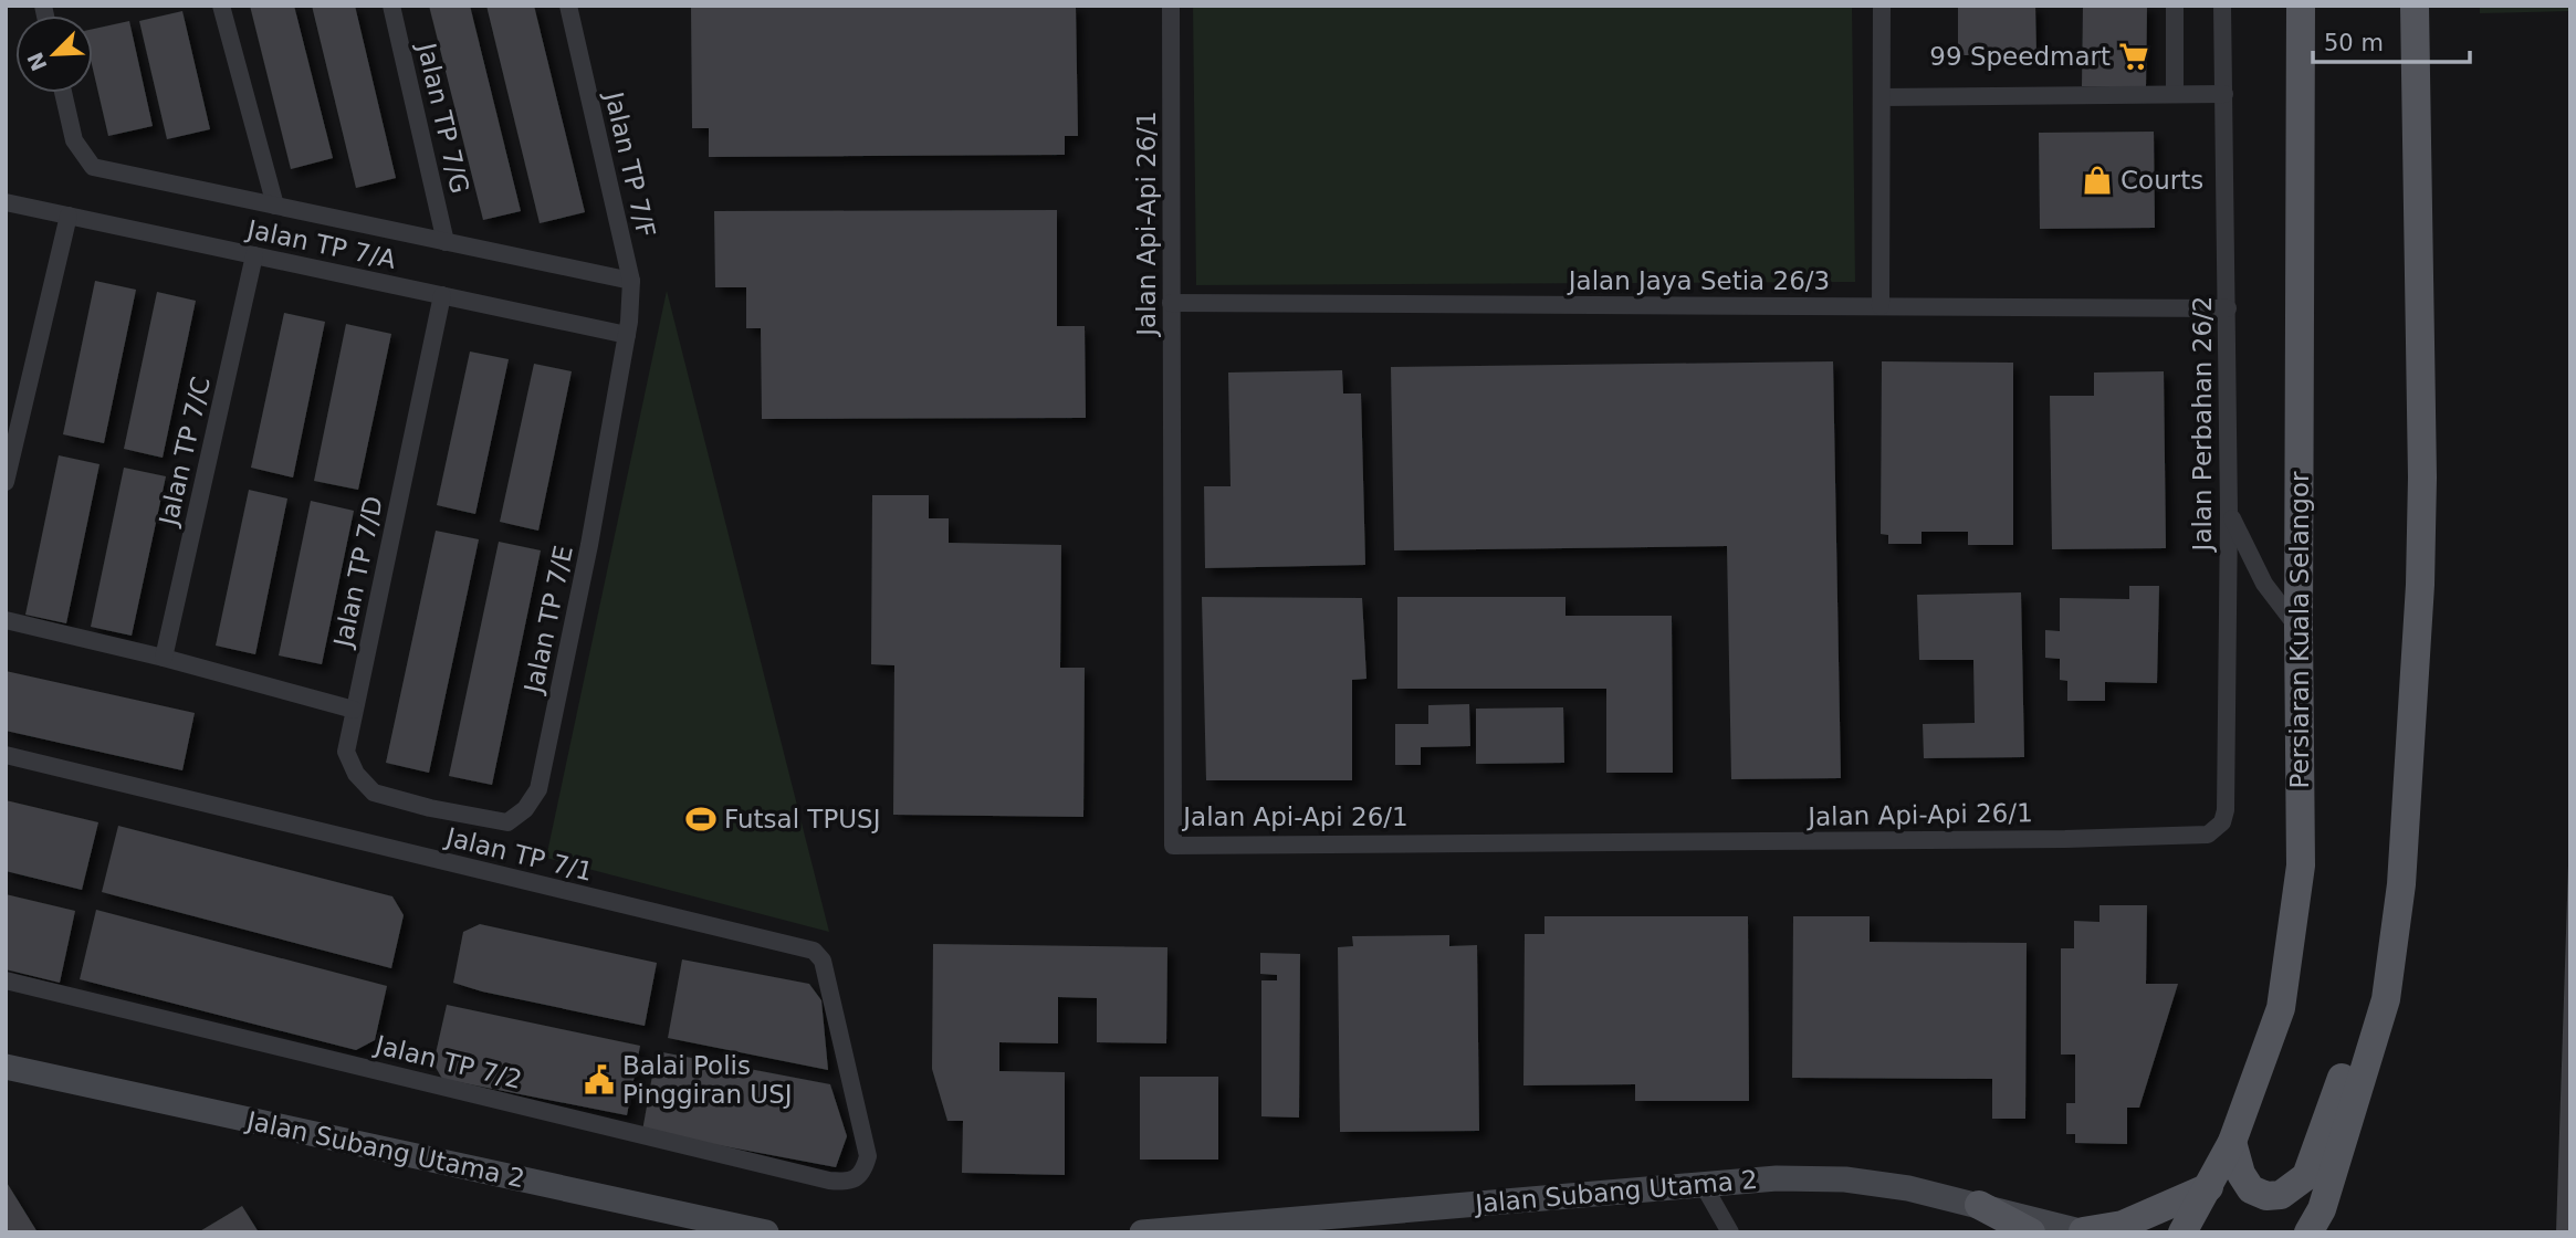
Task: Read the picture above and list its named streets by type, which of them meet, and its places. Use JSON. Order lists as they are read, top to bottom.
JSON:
{
  "streets": {
    "main road": ["Persiaran Kuala Selangor", "Jalan Subang Utama 2"],
    "street": [
      "Jalan TP 7/G",
      "Jalan TP 7/F",
      "Jalan Api-Api 26/1",
      "Jalan TP 7/A",
      "Jalan Jaya Setia 26/3",
      "Jalan Perbahan 26/2",
      "Jalan TP 7/C",
      "Jalan TP 7/D",
      "Jalan TP 7/E",
      "Jalan TP 7/1",
      "Jalan TP 7/2"
    ]
  },
  "crossings": [
    ["Jalan TP 7/F", "Jalan TP 7/A"],
    ["Jalan TP 7/F", "Jalan TP 7/E"],
    ["Jalan Api-Api 26/1", "Jalan Jaya Setia 26/3"],
    ["Jalan Api-Api 26/1", "Jalan Perbahan 26/2"],
    ["Jalan TP 7/A", "Jalan TP 7/C"],
    ["Jalan TP 7/A", "Jalan TP 7/D"],
    ["Jalan TP 7/A", "Jalan TP 7/E"],
    ["Jalan Jaya Setia 26/3", "Jalan Perbahan 26/2"],
    ["Jalan TP 7/D", "Jalan TP 7/E"],
    ["Jalan TP 7/1", "Jalan TP 7/2"]
  ],
  "places": {
    "supermarket": ["99 Speedmart"],
    "shop": ["Courts"],
    "sports": ["Futsal TPUSJ"],
    "public building": ["Balai Polis Pinggiran USJ"]
  },
  "scale_bar": "50 m",
  "north": "bottom left"
}
